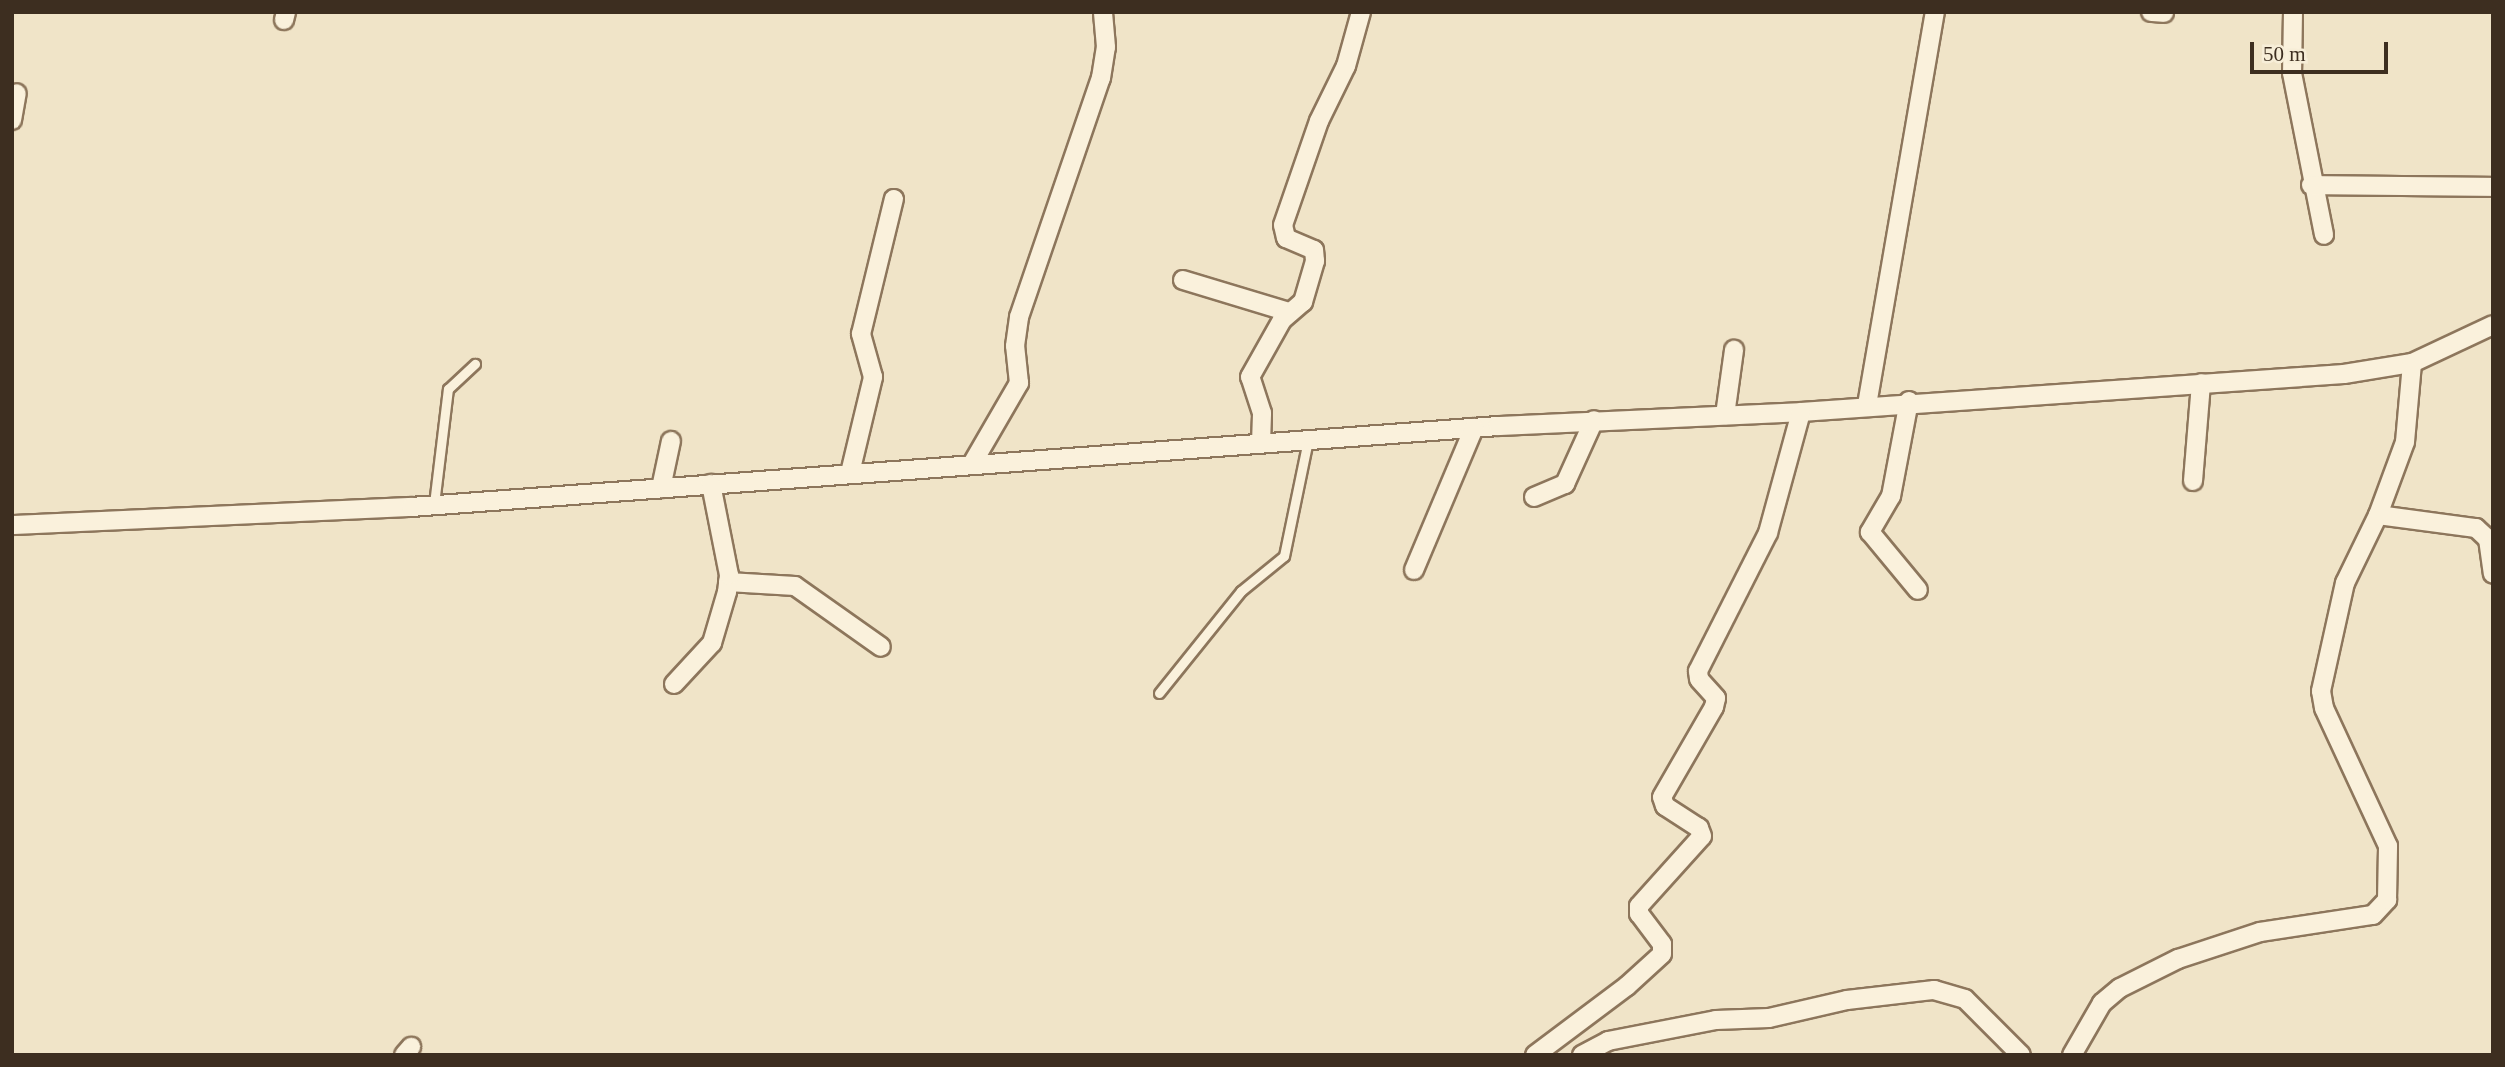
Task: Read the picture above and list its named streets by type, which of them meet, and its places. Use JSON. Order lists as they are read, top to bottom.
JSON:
{
  "scale_bar": "50 m"
}
